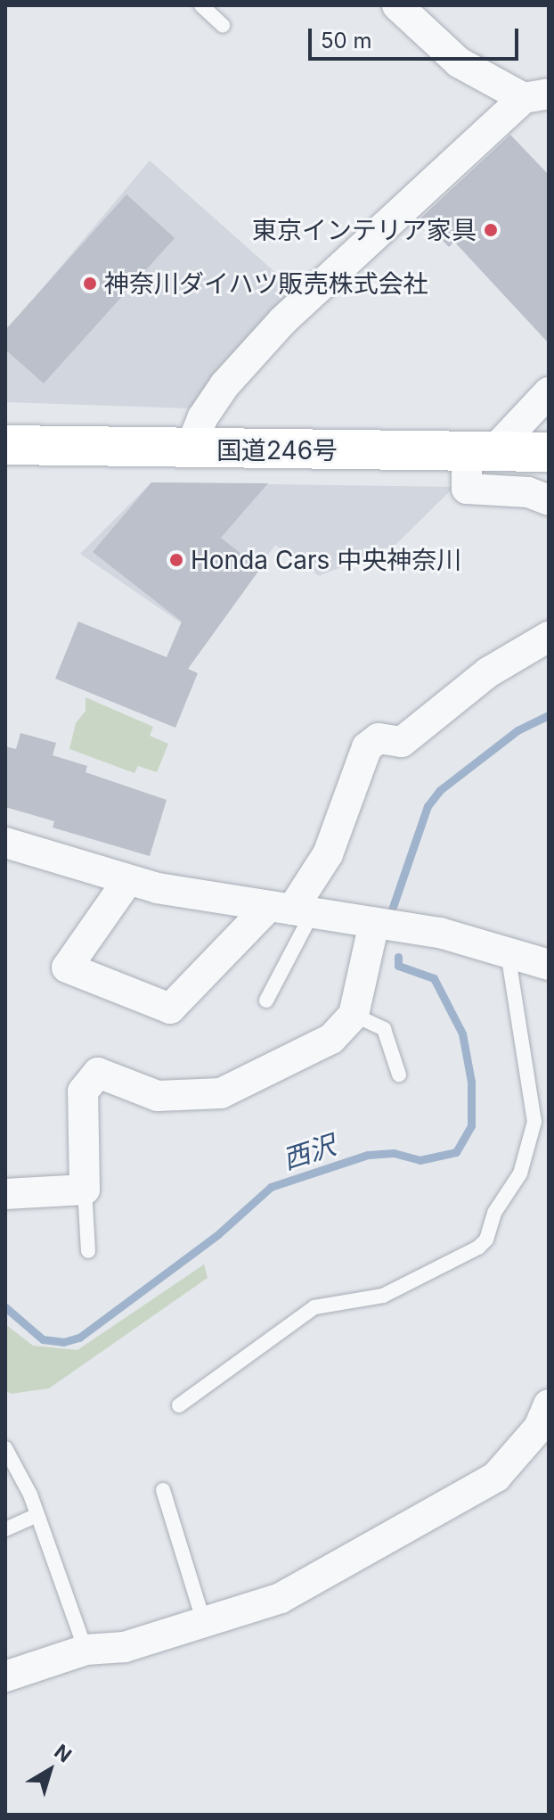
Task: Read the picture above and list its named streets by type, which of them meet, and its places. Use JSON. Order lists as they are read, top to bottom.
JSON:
{
  "streets": {
    "highway": ["国道246号"]
  },
  "water": ["西沢"],
  "places": ["東京インテリア家具", "神奈川ダイハツ販売株式会社", "Honda Cars 中央神奈川"],
  "scale_bar": "50 m",
  "north": "top right"
}
